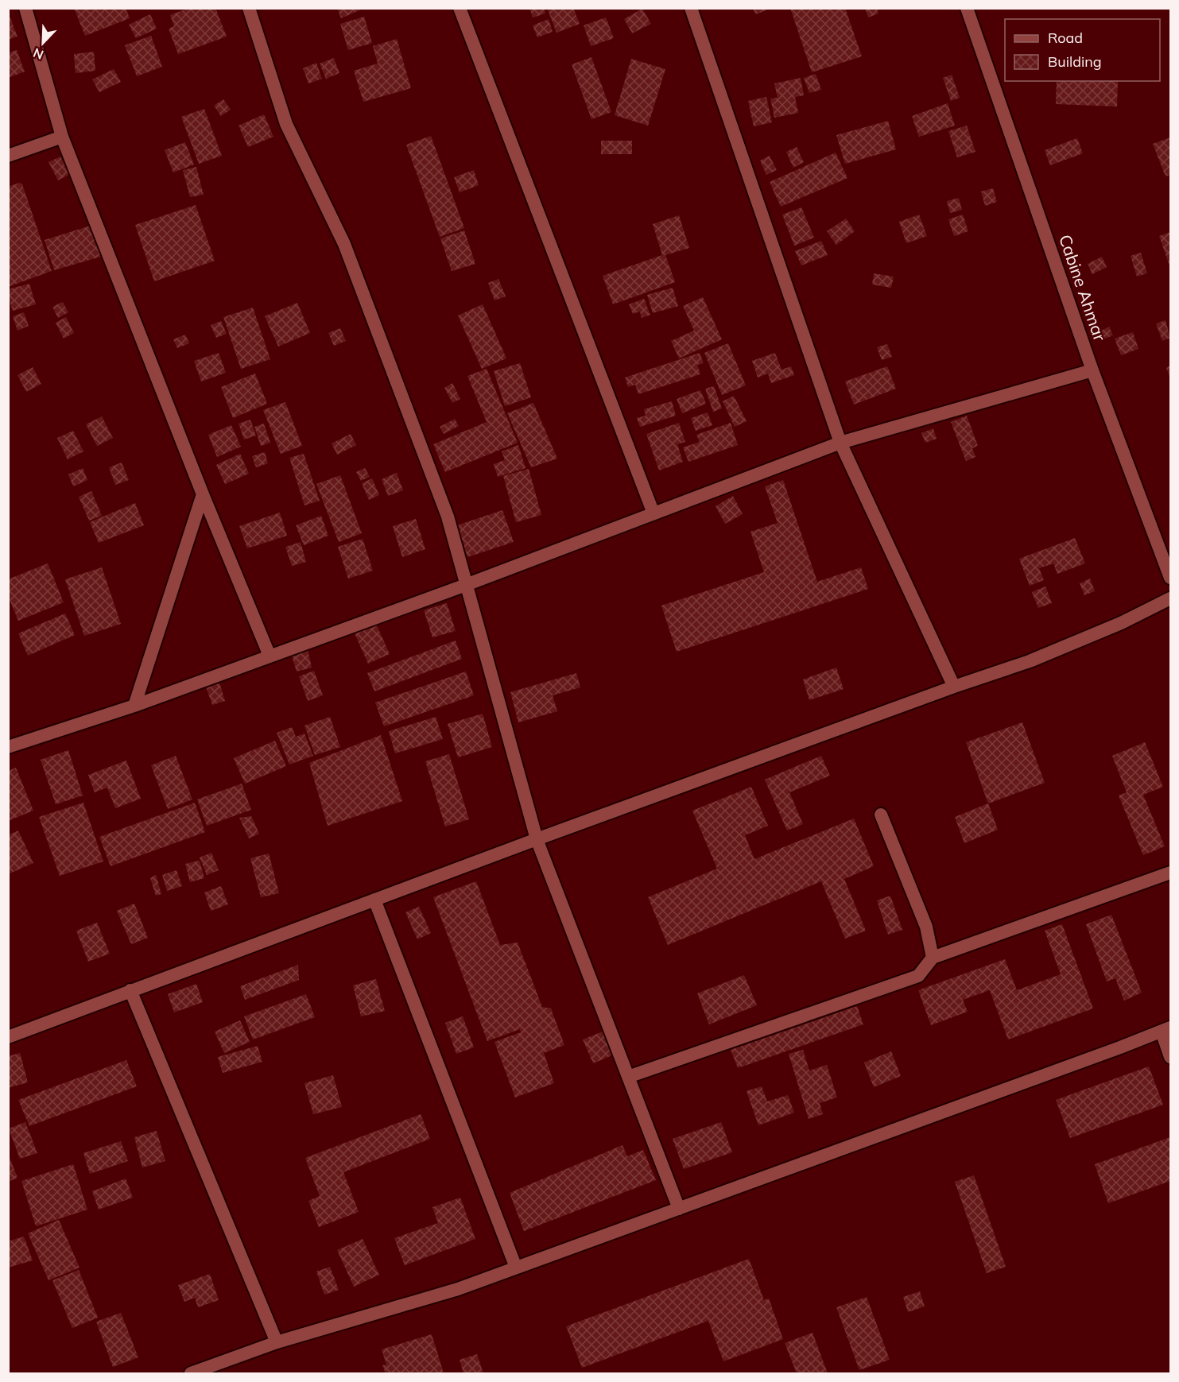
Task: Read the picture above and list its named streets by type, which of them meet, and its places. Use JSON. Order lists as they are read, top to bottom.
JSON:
{
  "streets": {
    "street": ["Cabine Ahmar"]
  },
  "legend": ["Road", "Building"],
  "north": "bottom left"
}
